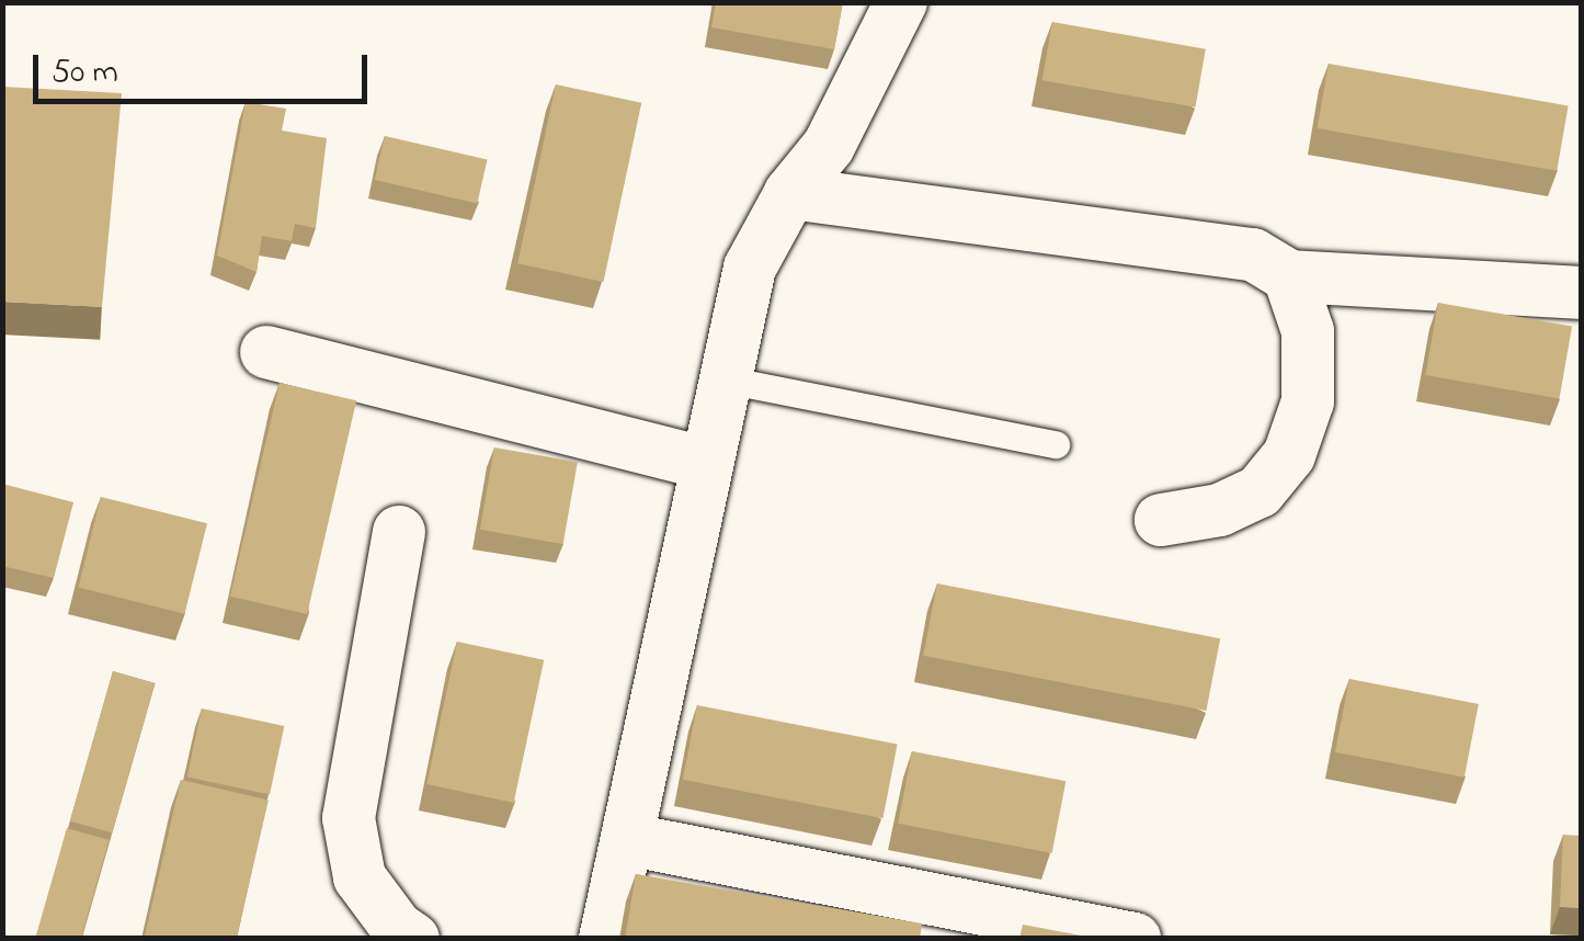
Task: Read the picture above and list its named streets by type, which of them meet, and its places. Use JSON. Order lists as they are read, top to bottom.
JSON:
{
  "scale_bar": "50 m"
}
